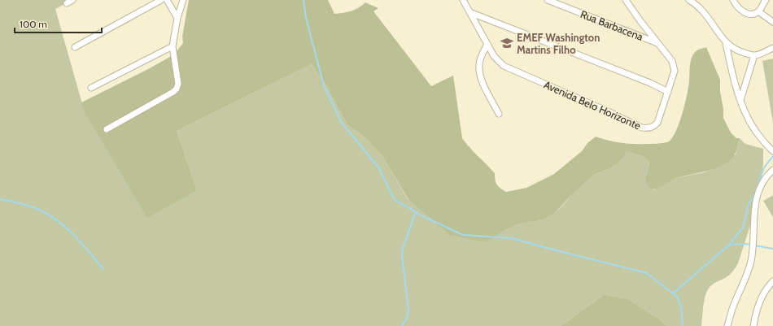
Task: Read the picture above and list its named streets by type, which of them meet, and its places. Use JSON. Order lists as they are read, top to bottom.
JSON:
{
  "streets": {
    "street": ["Rua Barbacena", "Avenida Belo Horizonte"]
  },
  "crossings": [
    ["Rua Barbacena", "Avenida Belo Horizonte"]
  ],
  "places": {
    "school or university": ["EMEF Washington Martins Filho"]
  },
  "scale_bar": "100 m"
}
